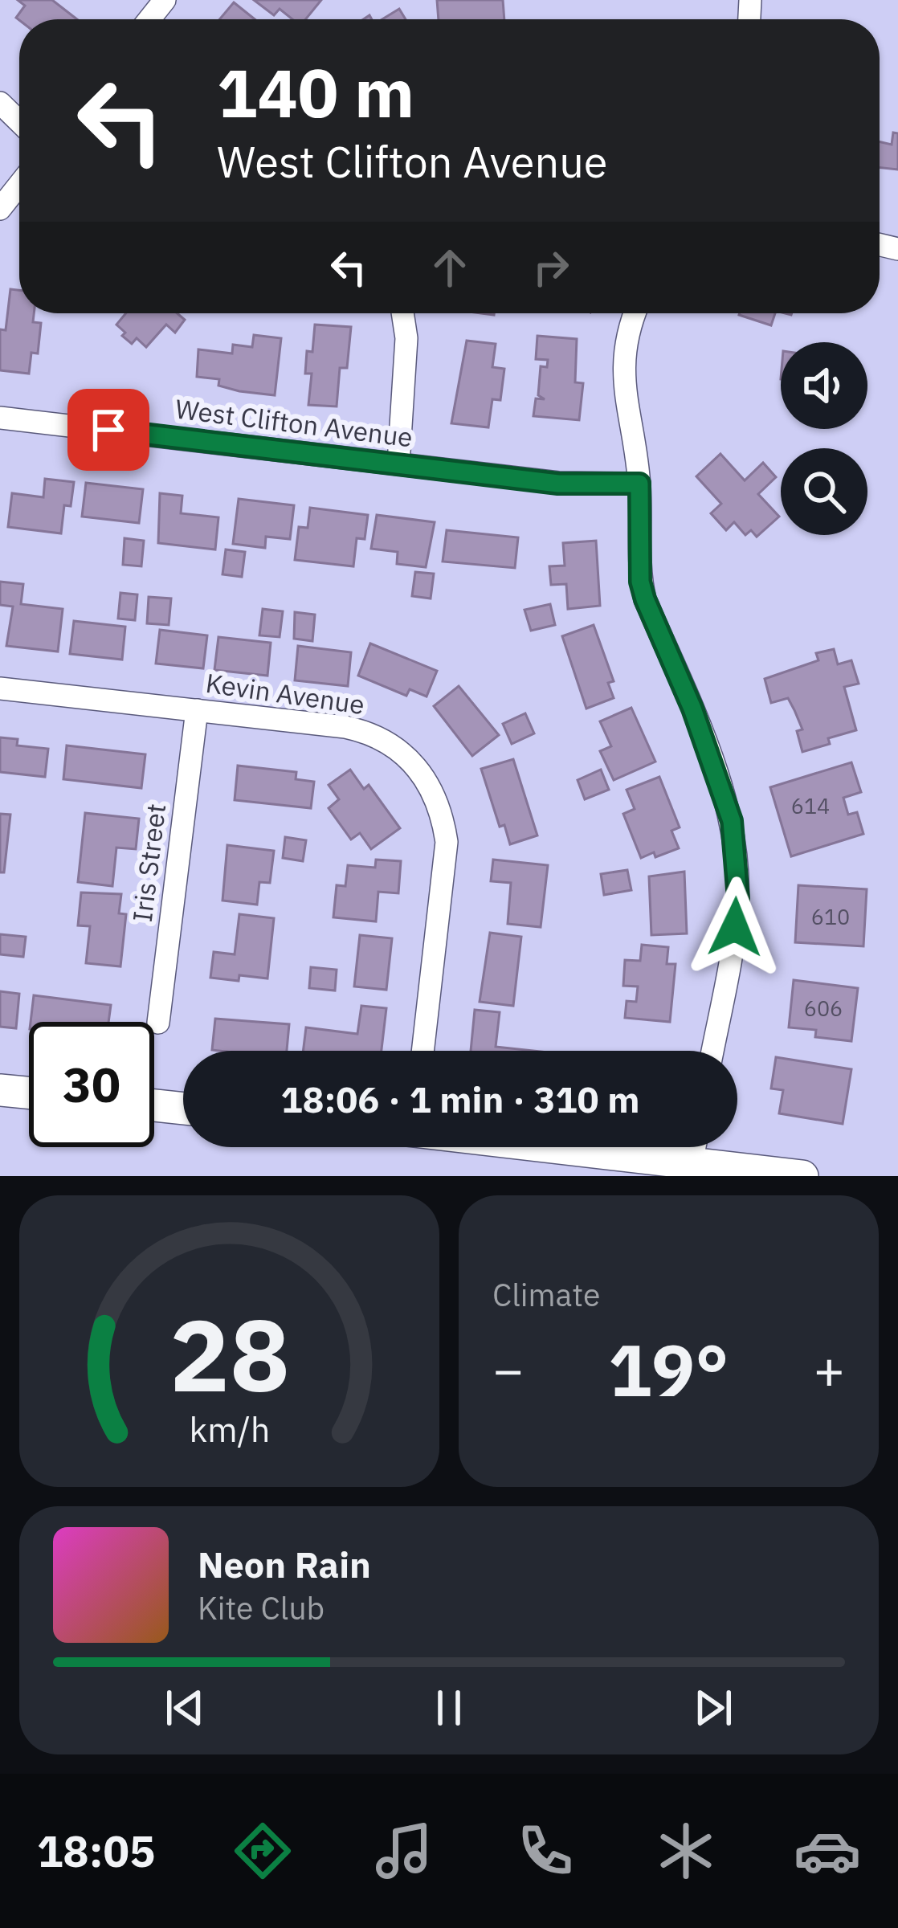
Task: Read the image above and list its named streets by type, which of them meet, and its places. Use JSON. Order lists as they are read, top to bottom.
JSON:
{
  "streets": {
    "street": ["West Clifton Avenue", "Kevin Avenue", "Iris Street"]
  },
  "crossings": [
    ["Kevin Avenue", "Iris Street"]
  ],
  "house_numbers": ["614", "610", "606"],
  "page": {
    "turn": ["140 m", "West Clifton Avenue"],
    "limit": "30",
    "trip": "18:06 · 1 min · 310 m",
    "tile": "Climate",
    "heat": ["−", "19°", "+"],
    "song": ["Neon Rain", "Kite Club"],
    "tabs": "18:05",
    "gauge": ["28", "km/h"]
  }
}
